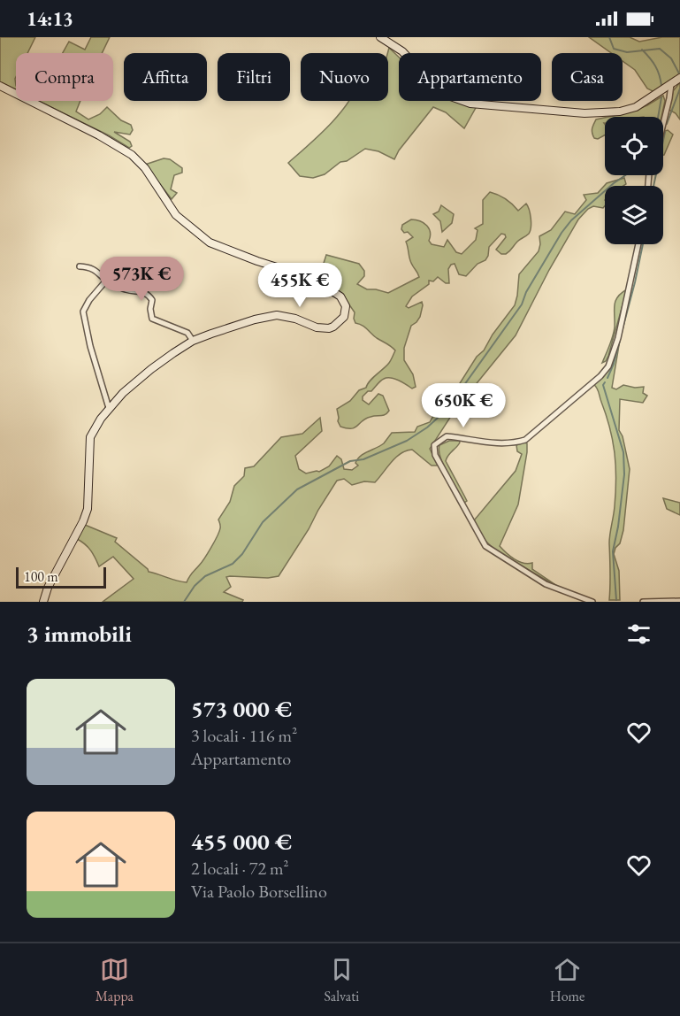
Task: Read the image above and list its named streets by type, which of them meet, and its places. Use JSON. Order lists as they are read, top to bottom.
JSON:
{
  "scale_bar": "100 m",
  "page": {
    "status": "14:13",
    "chip": [
      "Compra",
      "Affitta",
      "Filtri",
      "Nuovo",
      "Appartamento",
      "Casa"
    ],
    "price": ["573K €", "455K €", "650K €"],
    "scale": "100 m",
    "heading": "3 immobili",
    "list": [
      {
        "name": "573 000 €",
        "note": "3 locali · 116 m² · Appartamento"
      },
      {
        "name": "455 000 €",
        "note": "2 locali · 72 m² · Via Paolo Borsellino"
      }
    ],
    "tabs": ["Mappa", "Salvati", "Home"]
  }
}
